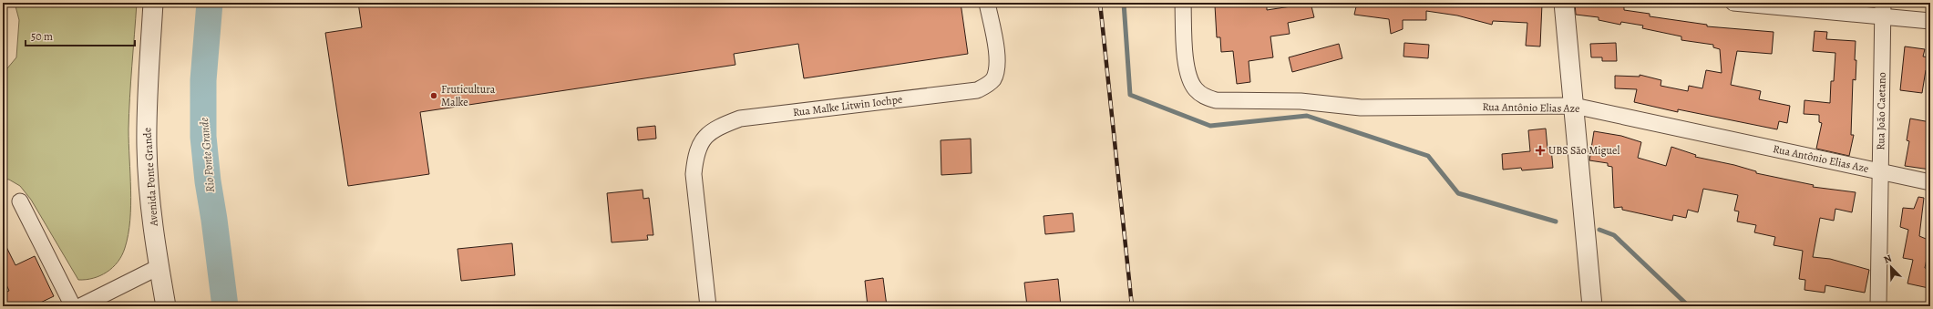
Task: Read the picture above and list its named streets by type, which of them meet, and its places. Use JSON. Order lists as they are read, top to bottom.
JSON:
{
  "streets": {
    "street": [
      "Rua Malke Litwin Iochpe",
      "Rua Antônio Elias Aze",
      "Rua João Caetano",
      "Avenida Ponte Grande"
    ]
  },
  "crossings": [
    ["Rua Antônio Elias Aze", "Rua João Caetano"]
  ],
  "water": ["Rio Ponte Grande"],
  "places": {
    "other": ["Fruticultura Malke"],
    "health": ["UBS São Miguel"]
  },
  "scale_bar": "50 m",
  "north": "top left"
}
